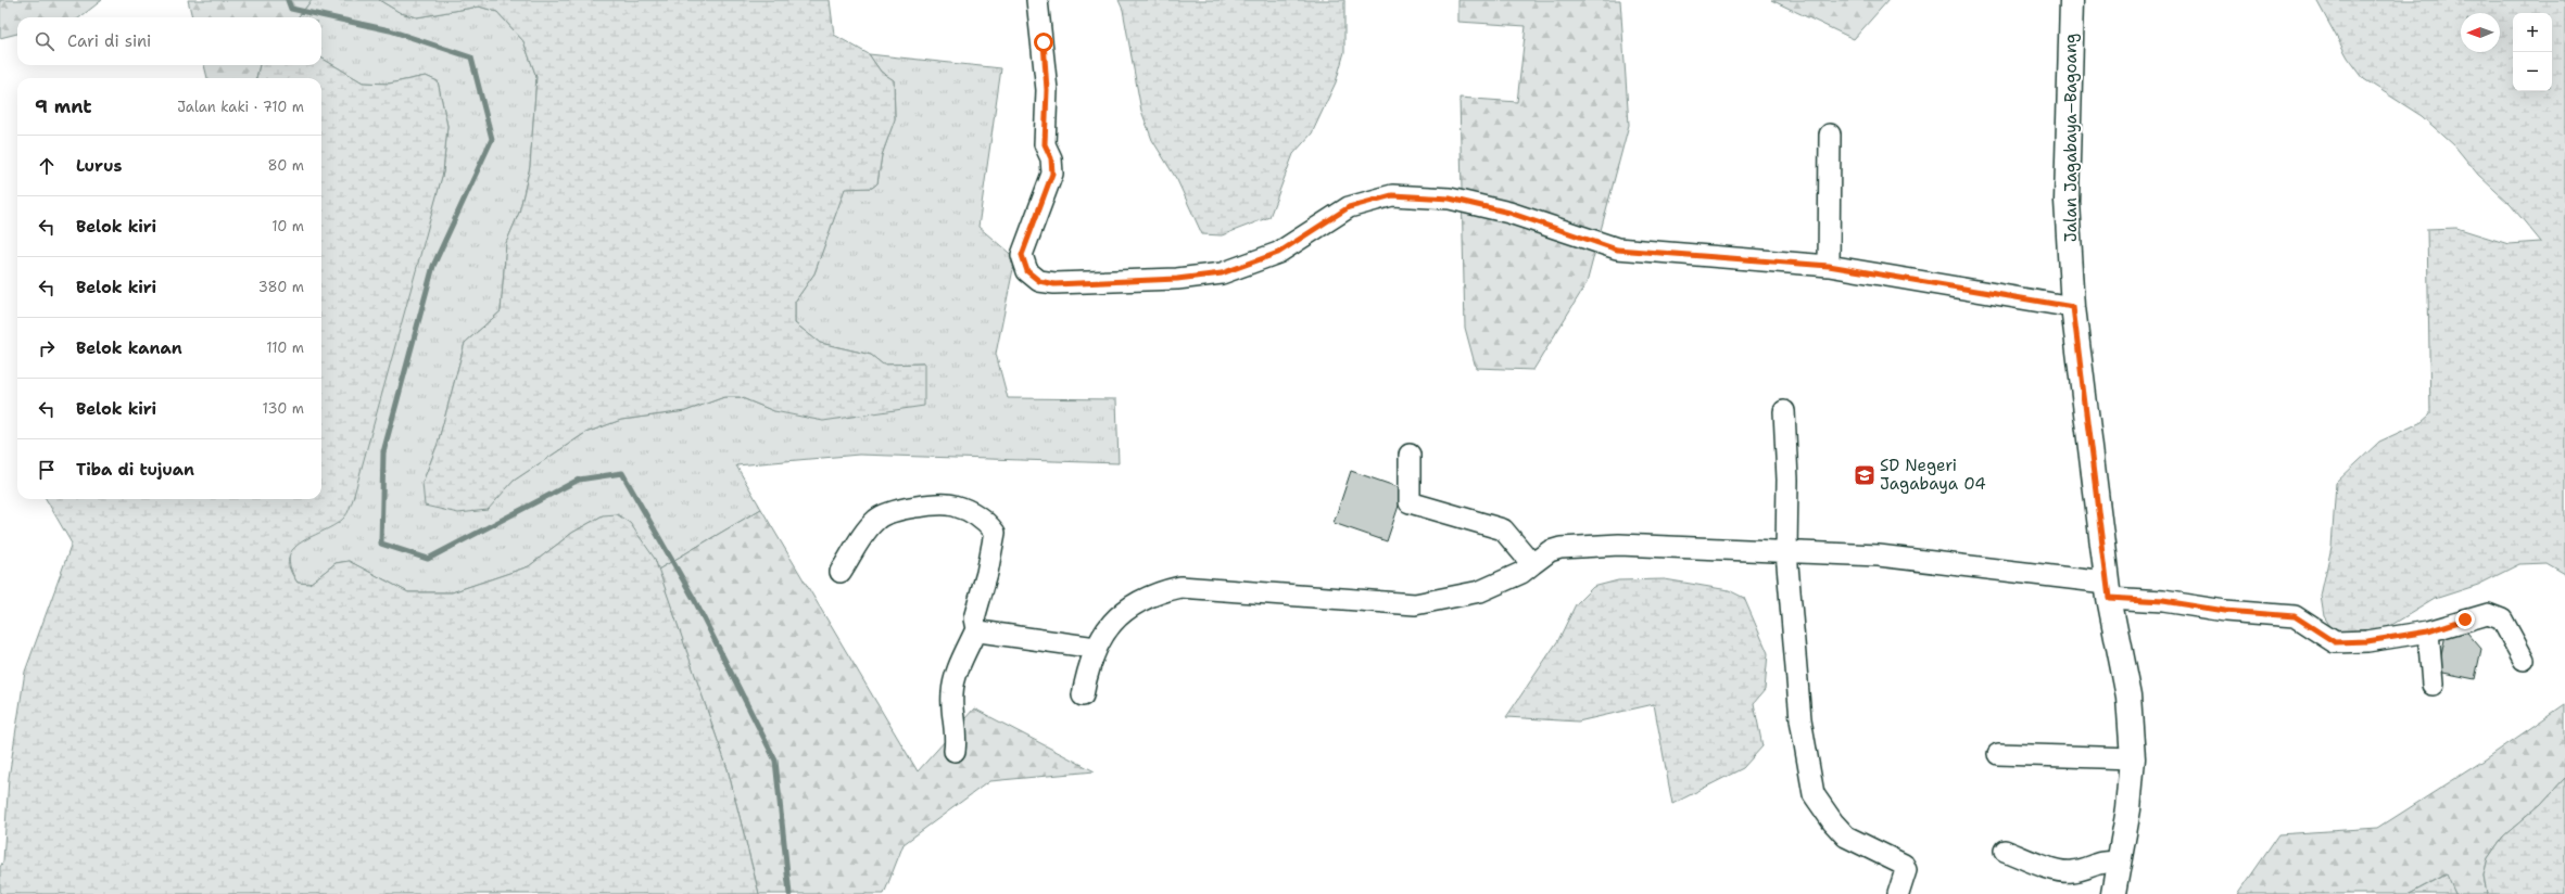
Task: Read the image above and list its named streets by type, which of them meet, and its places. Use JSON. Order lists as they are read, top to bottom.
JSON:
{
  "streets": {
    "street": ["Jalan Jagabaya–Bagoang"]
  },
  "places": {
    "school or university": ["SD Negeri Jagabaya 04"]
  },
  "north": "left",
  "page": {
    "map_buttons": ["+", "−"],
    "search": "Cari di sini",
    "heading": ["9 mnt", "Jalan kaki · 710 m"],
    "list": [
      ["Lurus", "80 m"],
      ["Belok kiri", "10 m"],
      ["Belok kiri", "380 m"],
      ["Belok kanan", "110 m"],
      ["Belok kiri", "130 m"],
      "Tiba di tujuan"
    ]
  }
}
